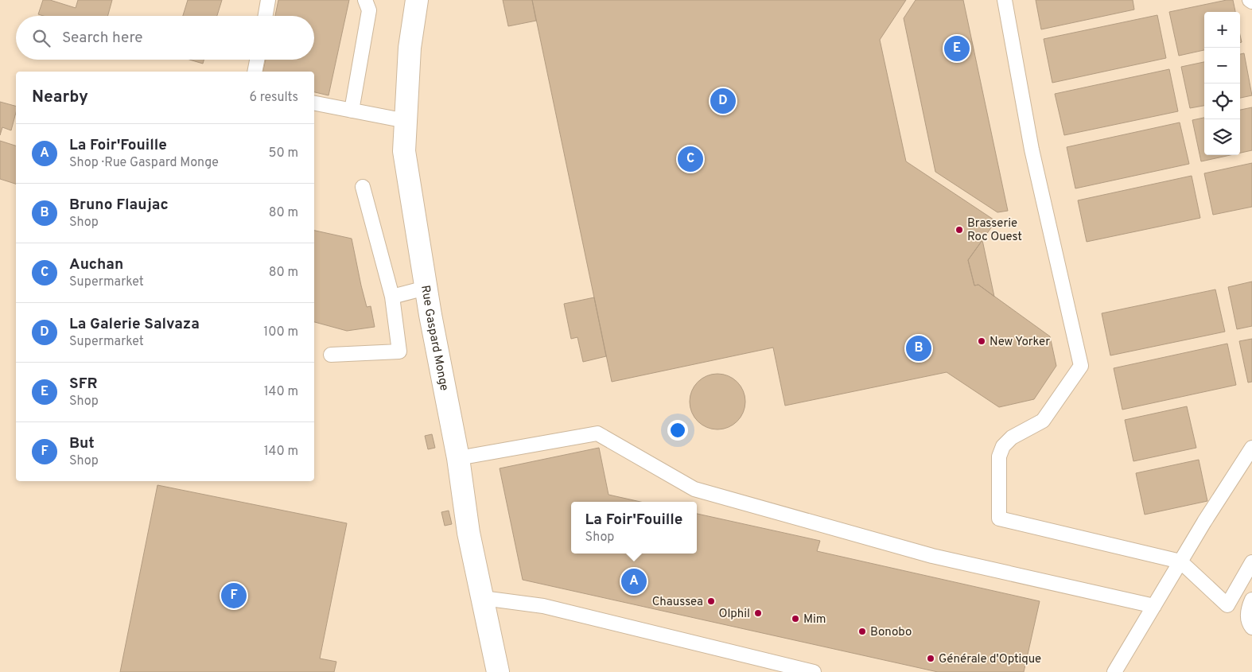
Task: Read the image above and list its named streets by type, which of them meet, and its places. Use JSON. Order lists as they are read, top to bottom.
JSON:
{
  "streets": {
    "street": ["Rue Gaspard Monge"]
  },
  "places": [
    "Brasserie Roc Ouest",
    "New Yorker",
    "Chaussea",
    "Olphil",
    "Mim",
    "Bonobo",
    "Générale d'Optique"
  ],
  "page": {
    "map_buttons": ["+", "−"],
    "search": "Search here",
    "pins": [
      "E",
      "D",
      "C",
      "B",
      "A",
      "F"
    ],
    "heading": ["Nearby", "6 results"],
    "list": [
      {
        "mark": "A",
        "name": "La Foir'Fouille",
        "note": "Shop · Rue Gaspard Monge",
        "value": "50 m"
      },
      {
        "mark": "B",
        "name": "Bruno Flaujac",
        "note": "Shop",
        "value": "80 m"
      },
      {
        "mark": "C",
        "name": "Auchan",
        "note": "Supermarket",
        "value": "80 m"
      },
      {
        "mark": "D",
        "name": "La Galerie Salvaza",
        "note": "Supermarket",
        "value": "100 m"
      },
      {
        "mark": "E",
        "name": "SFR",
        "note": "Shop",
        "value": "140 m"
      },
      {
        "mark": "F",
        "name": "But",
        "note": "Shop",
        "value": "140 m"
      }
    ],
    "popup": ["La Foir'Fouille", "Shop"]
  }
}
